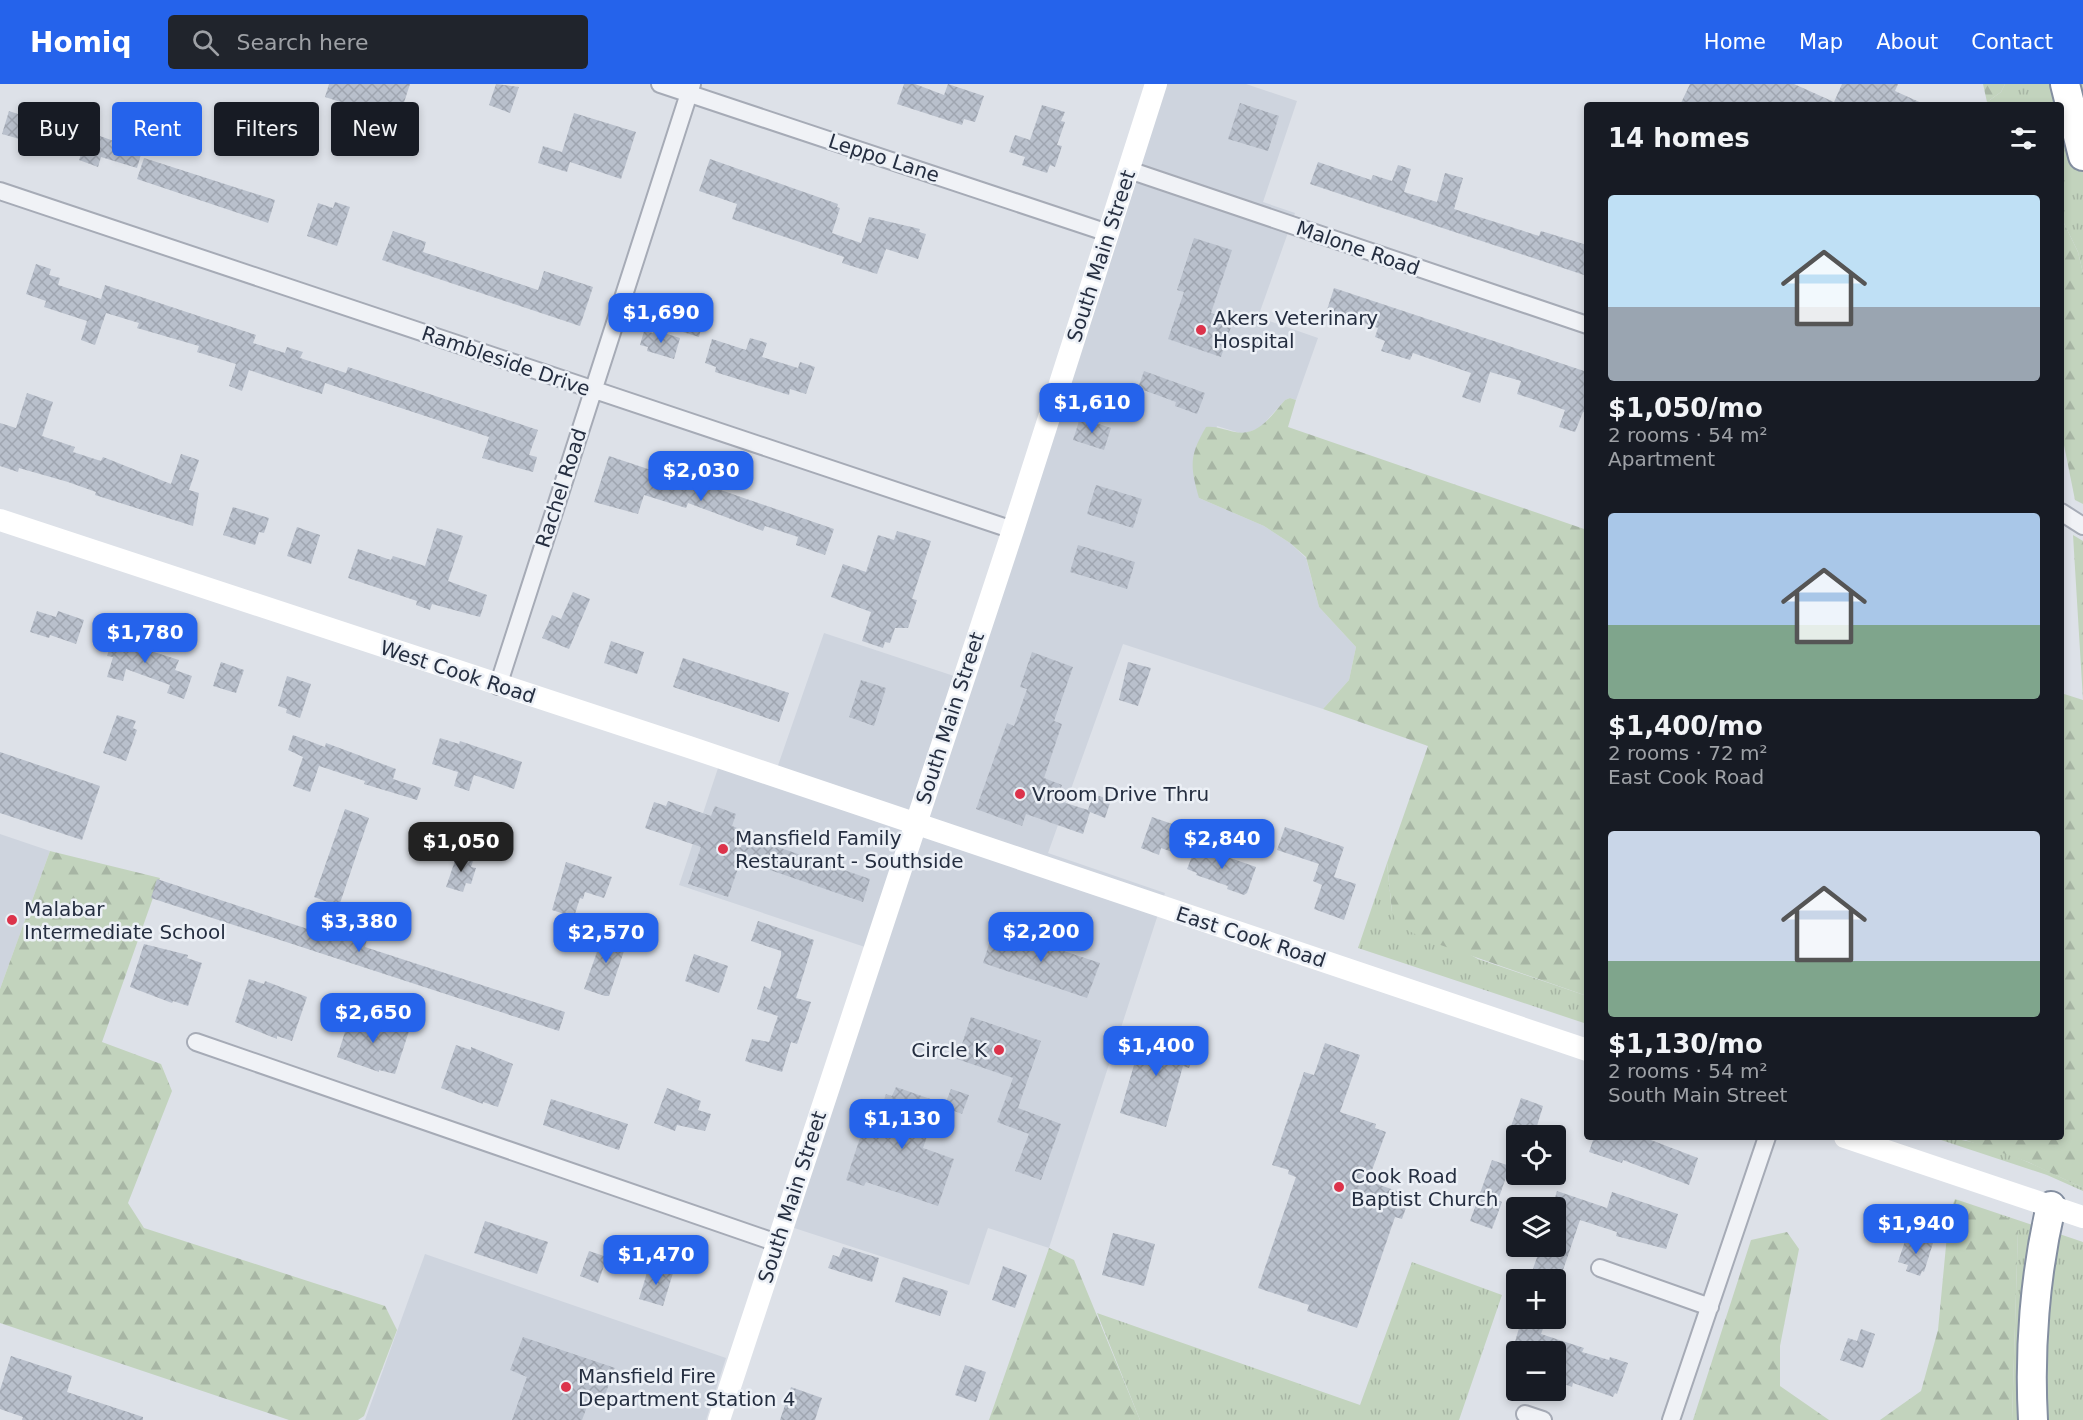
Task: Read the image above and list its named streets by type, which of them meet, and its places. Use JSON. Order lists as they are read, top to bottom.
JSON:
{
  "streets": {
    "main road": ["South Main Street", "West Cook Road", "East Cook Road"],
    "street": [
      "Leppo Lane",
      "Malone Road",
      "Rambleside Drive",
      "Rachel Road"
    ]
  },
  "crossings": [
    ["Leppo Lane", "South Main Street"],
    ["Leppo Lane", "Rachel Road"],
    ["Malone Road", "South Main Street"],
    ["South Main Street", "Rambleside Drive"],
    ["South Main Street", "West Cook Road"],
    ["South Main Street", "East Cook Road"],
    ["Rambleside Drive", "Rachel Road"],
    ["Rachel Road", "West Cook Road"],
    ["West Cook Road", "East Cook Road"]
  ],
  "places": [
    "Akers Veterinary Hospital",
    "Vroom Drive Thru",
    "Mansfield Family Restaurant - Southside",
    "Malabar Intermediate School",
    "Circle K",
    "Cook Road Baptist Church",
    "Mansfield Fire Department Station 4"
  ],
  "page": {
    "header": "Homiq",
    "search": "Search here",
    "nav": [
      "Home",
      "Map",
      "About",
      "Contact"
    ],
    "chip": [
      "Buy",
      "Rent",
      "Filters",
      "New"
    ],
    "heading": "14 homes",
    "list": [
      {
        "name": "$1,050/mo",
        "note": "2 rooms · 54 m² · Apartment"
      },
      {
        "name": "$1,400/mo",
        "note": "2 rooms · 72 m² · East Cook Road"
      },
      {
        "name": "$1,130/mo",
        "note": "2 rooms · 54 m² · South Main Street"
      }
    ],
    "price": [
      "$1,690",
      "$1,610",
      "$2,030",
      "$1,780",
      "$2,840",
      "$1,050",
      "$3,380",
      "$2,200",
      "$2,570",
      "$2,650",
      "$1,400",
      "$1,130",
      "$1,940",
      "$1,470"
    ],
    "map_buttons": ["+", "−"]
  }
}
